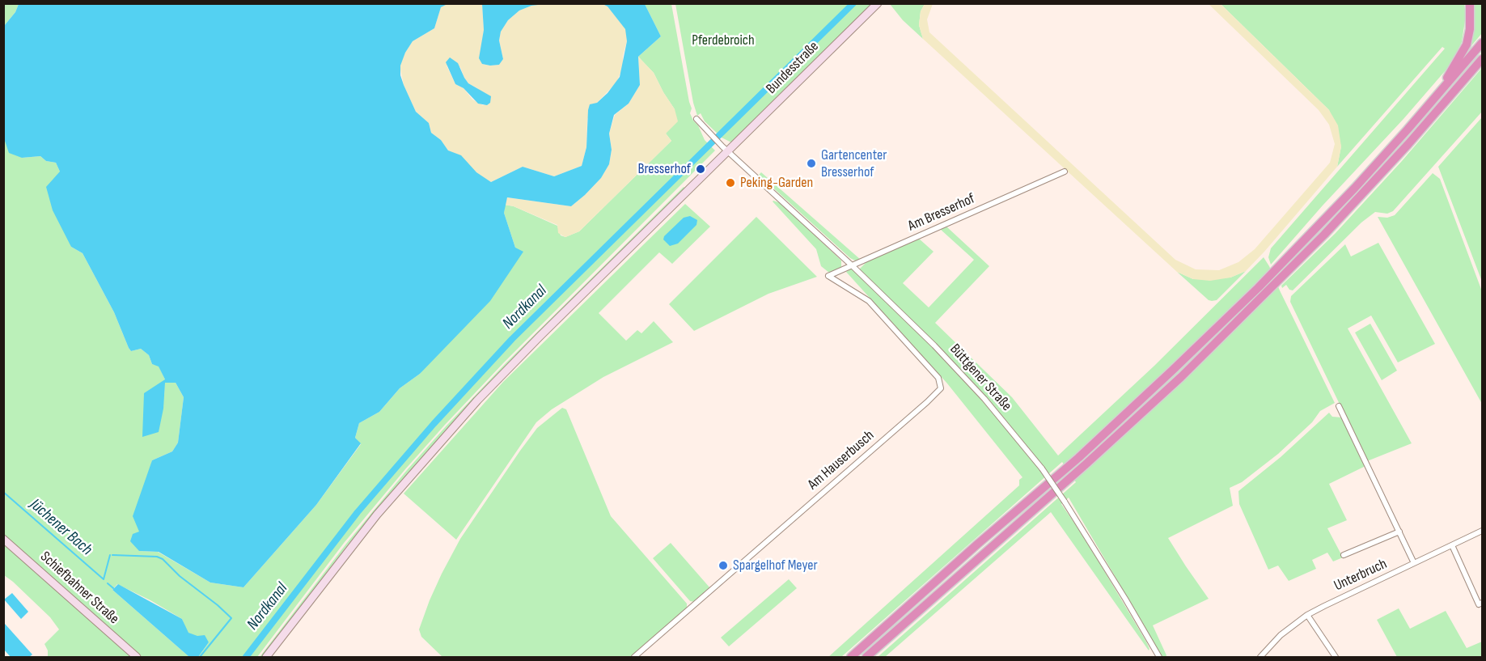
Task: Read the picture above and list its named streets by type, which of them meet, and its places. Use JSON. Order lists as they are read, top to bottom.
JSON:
{
  "streets": {
    "main road": ["Bundesstraße", "Schiefbahner Straße"],
    "street": [
      "Am Bresserhof",
      "Büttgener Straße",
      "Am Hauserbusch",
      "Unterbruch"
    ]
  },
  "crossings": [
    ["Bundesstraße", "Büttgener Straße"],
    ["Am Bresserhof", "Büttgener Straße"],
    ["Am Bresserhof", "Am Hauserbusch"]
  ],
  "water": ["Nordkanal", "Jüchener Bach"],
  "parks": ["Pferdebroich"],
  "places": [
    "Gartencenter Bresserhof",
    "Bresserhof",
    "Peking-Garden",
    "Spargelhof Meyer"
  ]
}
